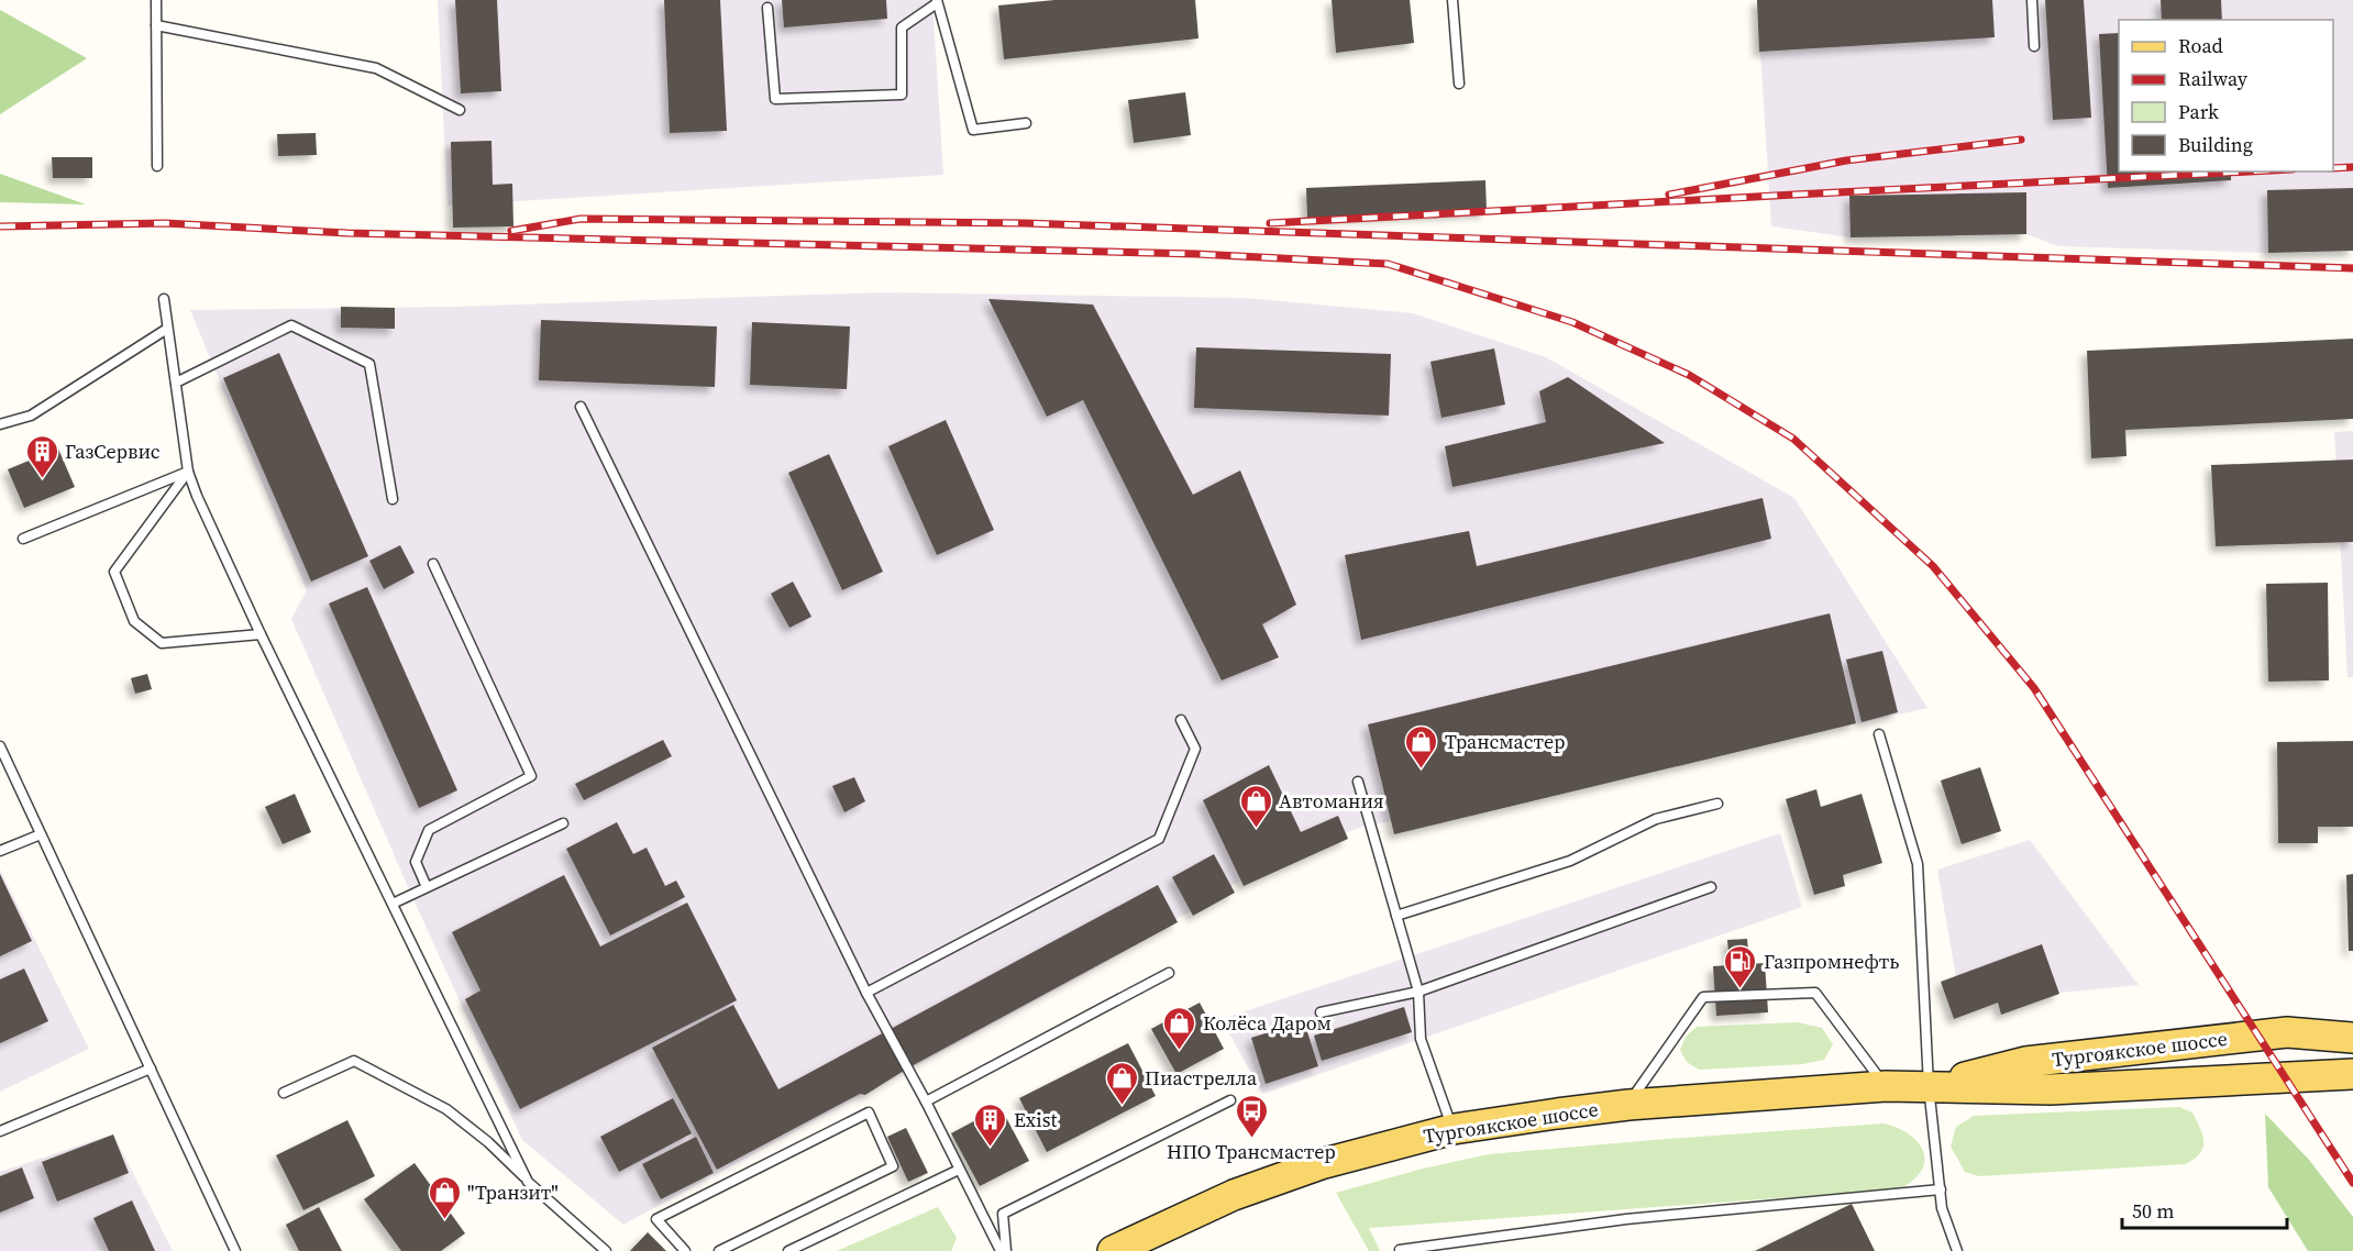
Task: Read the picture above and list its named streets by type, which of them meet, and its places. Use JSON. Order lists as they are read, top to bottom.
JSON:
{
  "streets": {
    "main road": ["Тургоякское шоссе"]
  },
  "places": {
    "building": ["ГазСервис", "Exist"],
    "shop": [
      "Трансмастер",
      "Автомания",
      "Колёса Даром",
      "Пиастрелла",
      "\"Транзит\""
    ],
    "fuel station": ["Газпромнефть"],
    "bus stop": ["НПО Трансмастер"]
  },
  "legend": [
    "Road",
    "Railway",
    "Park",
    "Building"
  ],
  "scale_bar": "50 m"
}
